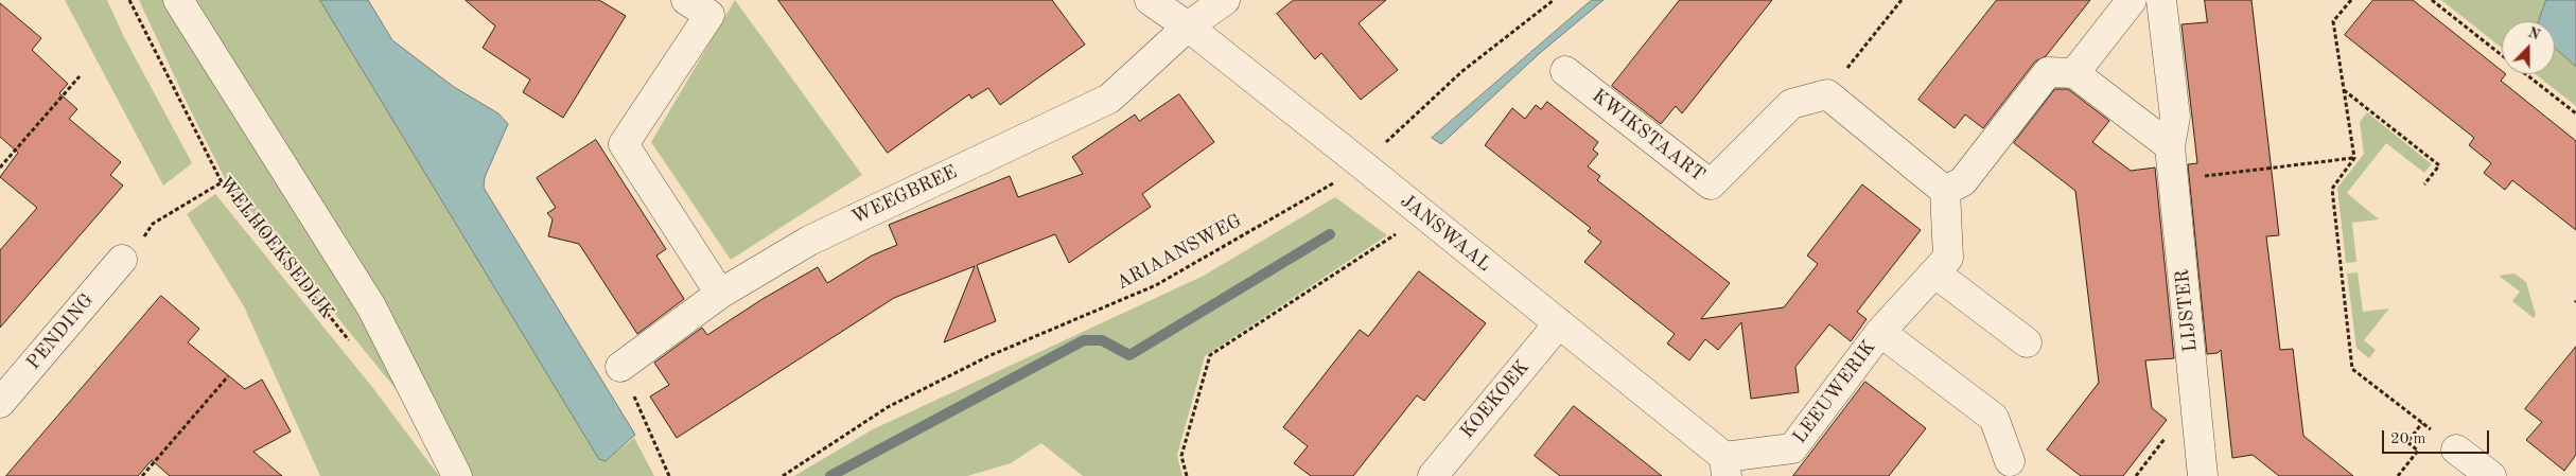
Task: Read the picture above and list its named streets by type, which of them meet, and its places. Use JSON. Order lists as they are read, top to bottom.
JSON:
{
  "streets": {
    "street": [
      "KWIKSTAART",
      "WEEGBREE",
      "JANSWAAL",
      "LIJSTER",
      "PENDING",
      "LEEUWERIK",
      "KOEKOEK"
    ],
    "path": ["WELHOEKSEDIJK", "ARIAANSWEG"]
  },
  "crossings": [
    ["WEEGBREE", "JANSWAAL"],
    ["JANSWAAL", "ARIAANSWEG"],
    ["JANSWAAL", "LEEUWERIK"],
    ["JANSWAAL", "KOEKOEK"]
  ],
  "scale_bar": "20 m",
  "north": "top"
}
